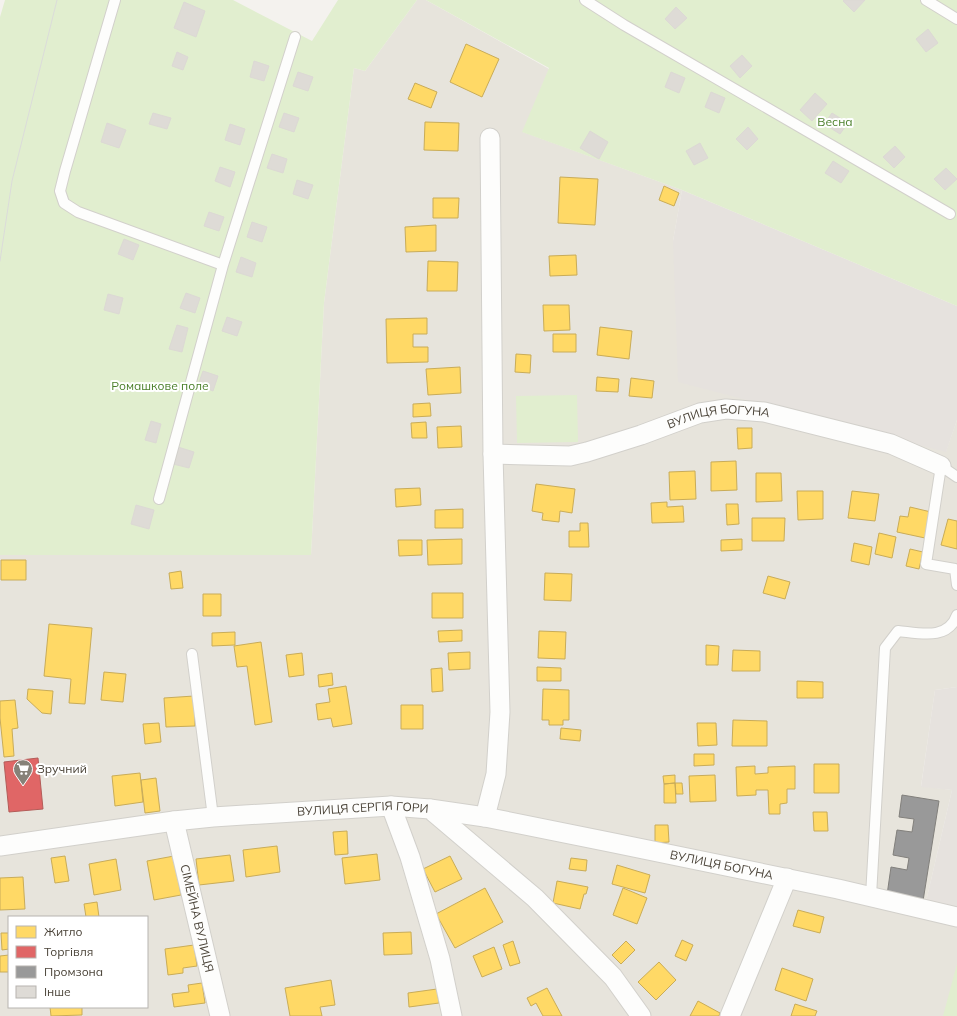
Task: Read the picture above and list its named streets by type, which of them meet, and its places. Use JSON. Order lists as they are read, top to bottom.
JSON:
{
  "streets": {
    "street": ["ВУЛИЦЯ БОГУНА", "ВУЛИЦЯ СЕРГІЯ ГОРИ", "СІМЕЙНА ВУЛИЦЯ"]
  },
  "crossings": [
    ["ВУЛИЦЯ БОГУНА", "ВУЛИЦЯ СЕРГІЯ ГОРИ"],
    ["ВУЛИЦЯ СЕРГІЯ ГОРИ", "СІМЕЙНА ВУЛИЦЯ"]
  ],
  "parks": ["Весна", "Ромашкове поле"],
  "places": {
    "supermarket": ["Зручний"]
  },
  "legend": [
    "Житло",
    "Торгівля",
    "Промзона",
    "Інше"
  ]
}
